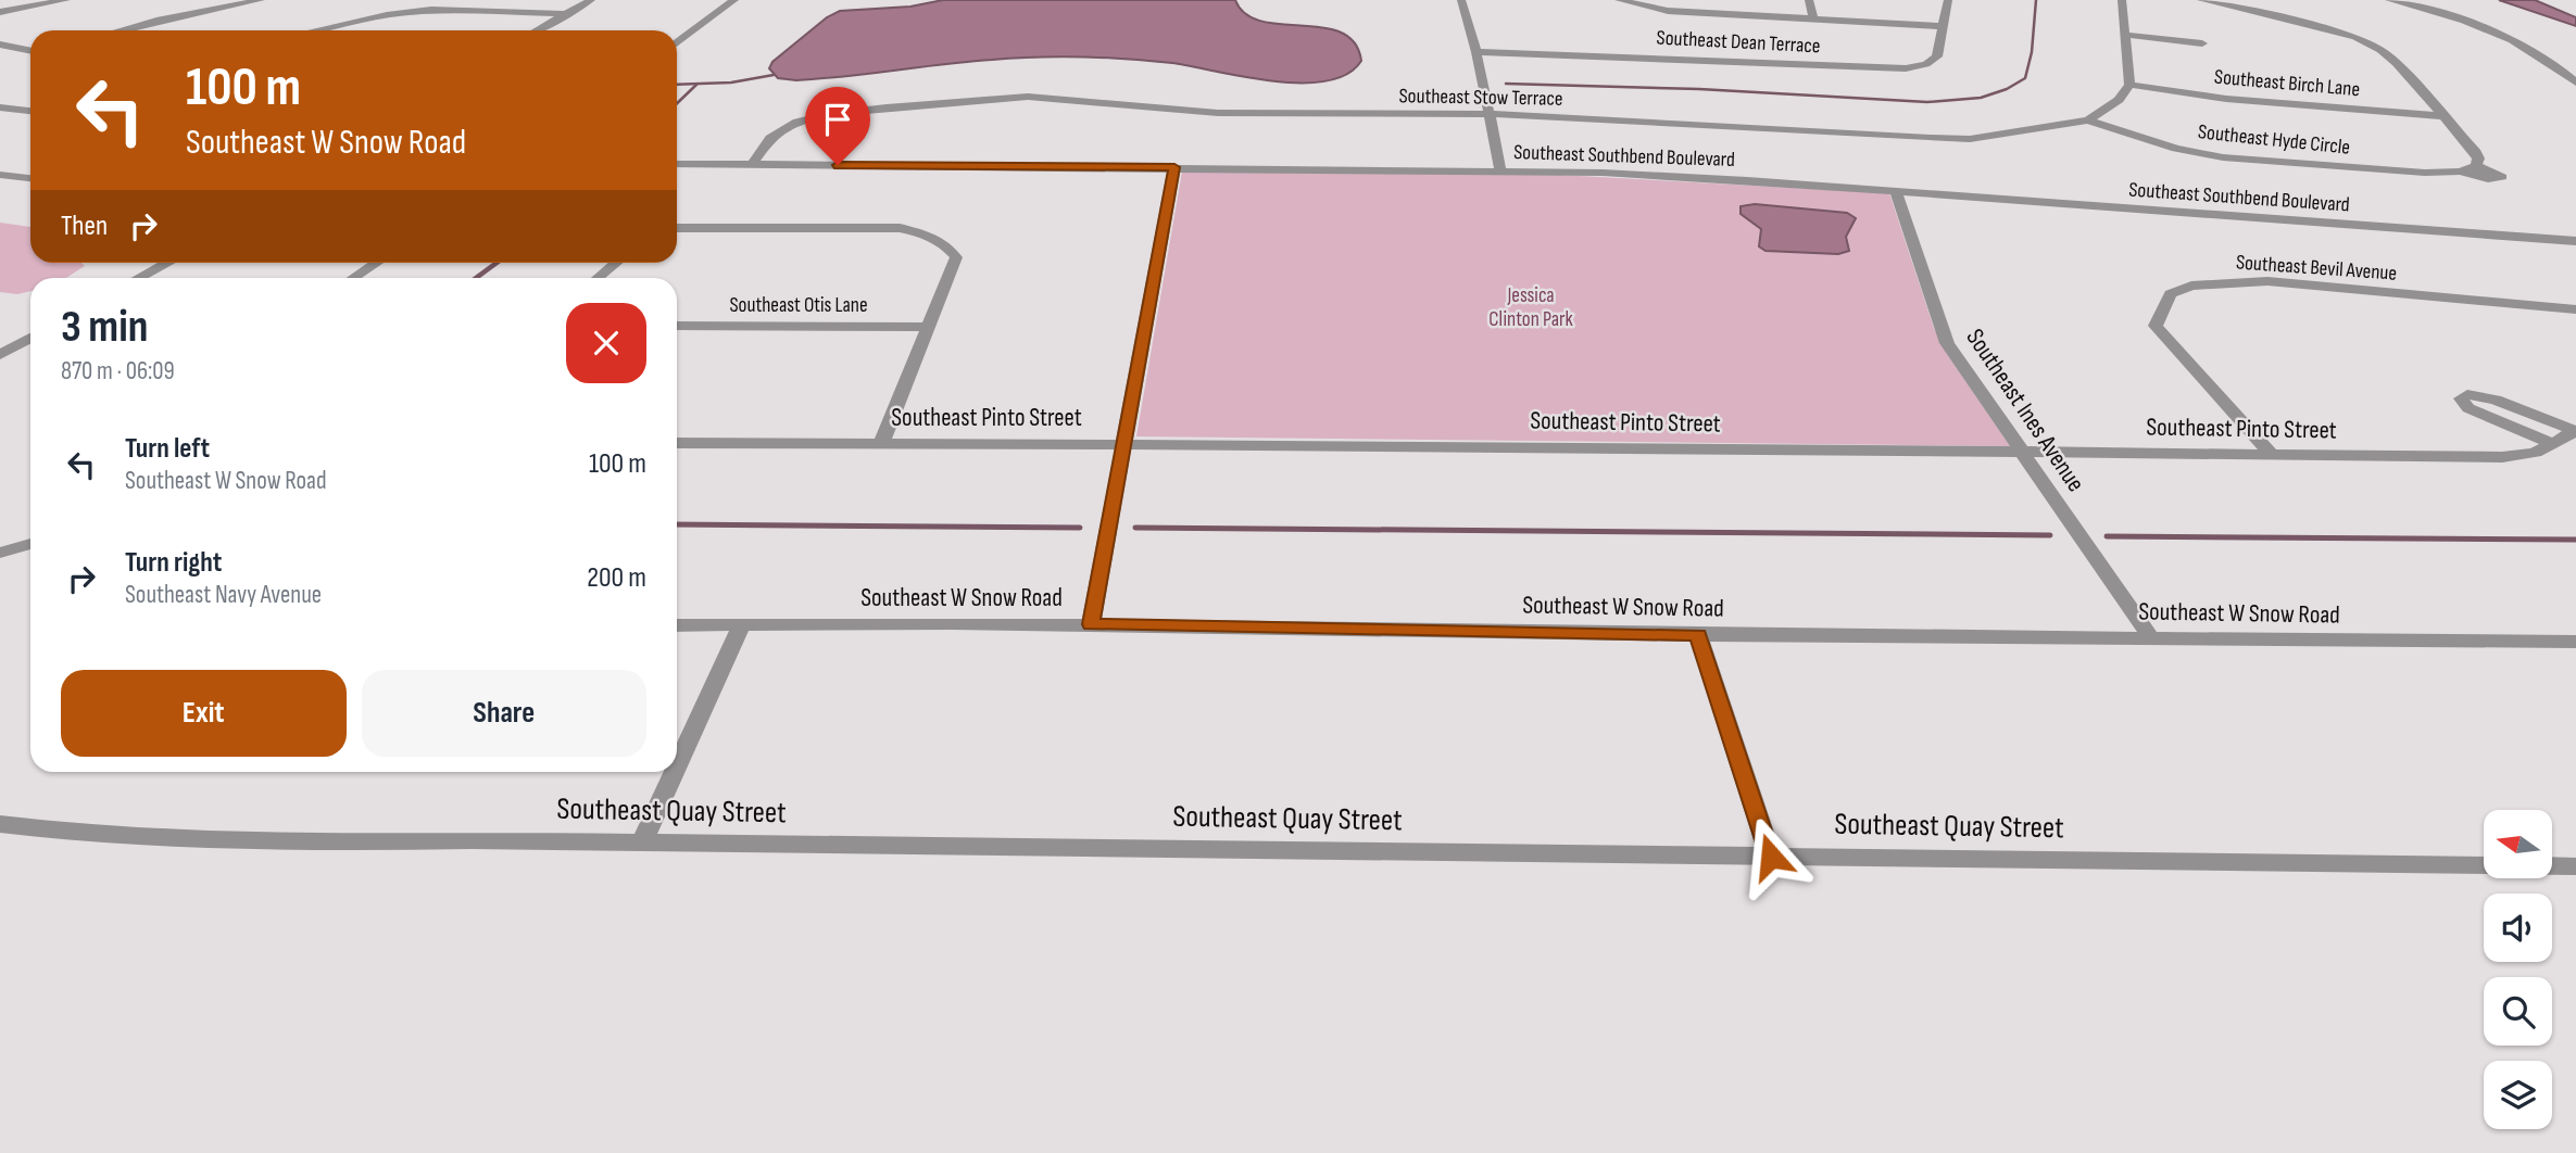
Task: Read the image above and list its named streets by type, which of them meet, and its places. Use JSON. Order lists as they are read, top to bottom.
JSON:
{
  "streets": {
    "street": [
      "Southeast Dean Terrace",
      "Southeast Birch Lane",
      "Southeast Stow Terrace",
      "Southeast Hyde Circle",
      "Southeast Southbend Boulevard",
      "Southeast Bevil Avenue",
      "Southeast Otis Lane",
      "Southeast Ines Avenue",
      "Southeast Pinto Street",
      "Southeast W Snow Road",
      "Southeast Quay Street"
    ]
  },
  "crossings": [
    ["Southeast Birch Lane", "Southeast Stow Terrace"],
    ["Southeast Birch Lane", "Southeast Hyde Circle"],
    ["Southeast Stow Terrace", "Southeast Hyde Circle"],
    ["Southeast Stow Terrace", "Southeast Southbend Boulevard"],
    ["Southeast Southbend Boulevard", "Southeast Ines Avenue"],
    ["Southeast Bevil Avenue", "Southeast Pinto Street"],
    ["Southeast Ines Avenue", "Southeast Pinto Street"],
    ["Southeast Ines Avenue", "Southeast W Snow Road"]
  ],
  "parks": ["Jessica Clinton Park"],
  "north": "left",
  "page": {
    "turn": ["100 m", "Southeast W Snow Road"],
    "then": "Then",
    "heading": ["3 min", "870 m · 06:09"],
    "list": [
      {
        "name": "Turn left",
        "note": "Southeast W Snow Road",
        "value": "100 m"
      },
      {
        "name": "Turn right",
        "note": "Southeast Navy Avenue",
        "value": "200 m"
      }
    ],
    "buttons": ["Exit", "Share"]
  }
}
